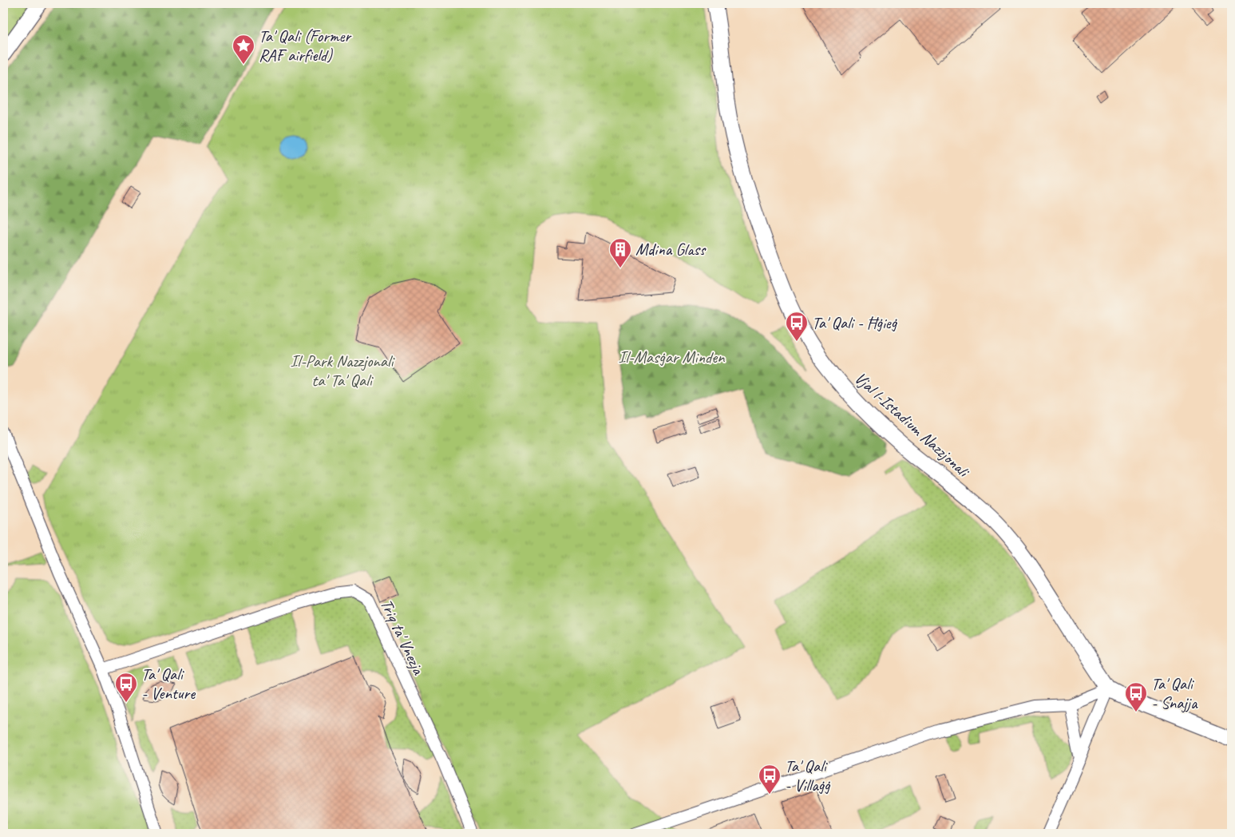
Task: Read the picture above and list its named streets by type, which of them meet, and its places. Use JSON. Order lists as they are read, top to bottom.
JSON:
{
  "streets": {
    "main road": ["Vjal l-Istadium Nazzjonali"],
    "street": ["Triq ta' Vnezja"]
  },
  "parks": ["Il-Masġar Minden", "Il-Park Nazzjonali ta' Ta' Qali"],
  "places": {
    "place": ["Ta' Qali (Former RAF airfield)"],
    "building": ["Mdina Glass"],
    "bus stop": [
      "Ta' Qali - Ħġieġ",
      "Ta' Qali - Venture",
      "Ta' Qali - Snajja",
      "Ta' Qali - Villaġġ"
    ]
  }
}
